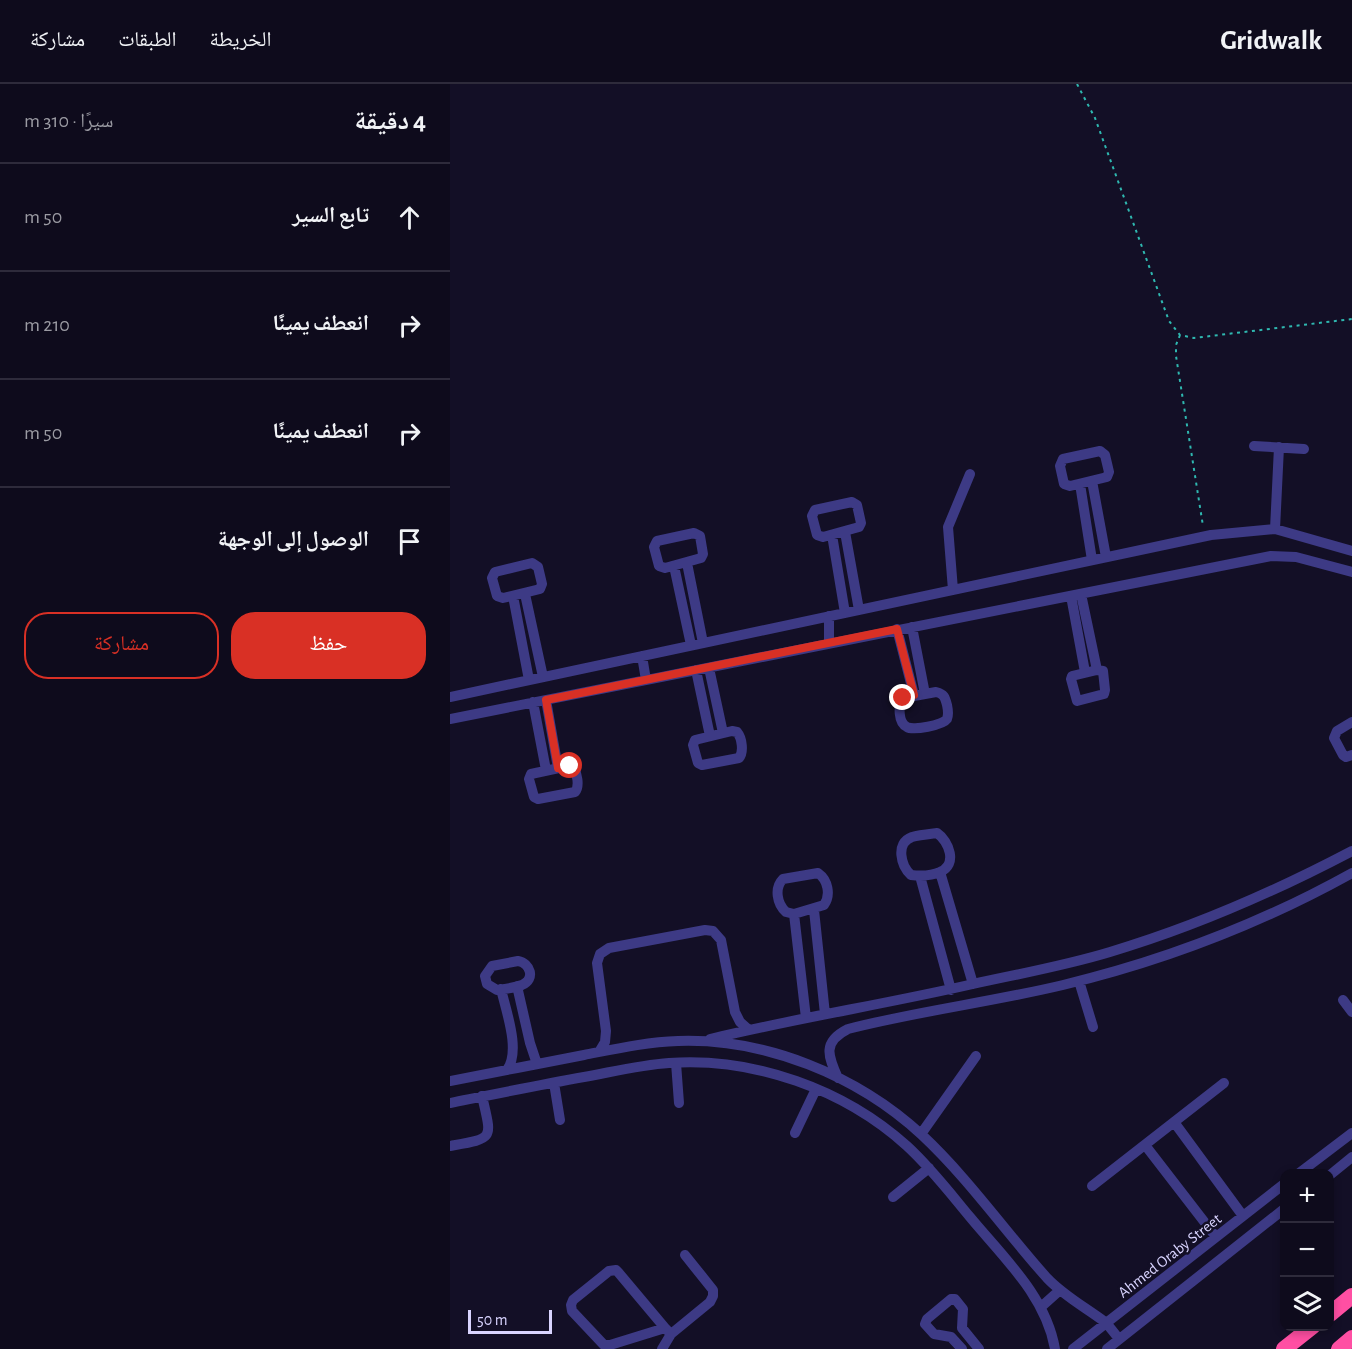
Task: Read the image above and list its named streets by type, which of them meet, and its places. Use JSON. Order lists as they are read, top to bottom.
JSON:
{
  "streets": {
    "street": ["Ahmed Oraby Street"]
  },
  "scale_bar": "50 m",
  "page": {
    "header": "Gridwalk",
    "nav": ["الخريطة", "الطبقات", "مشاركة"],
    "heading": ["4 دقيقة", "سيرًا · 310 m"],
    "list": [
      ["تابع السير", "50 m"],
      ["انعطف يمينًا", "210 m"],
      ["انعطف يمينًا", "50 m"],
      "الوصول إلى الوجهة"
    ],
    "buttons": ["حفظ", "مشاركة"],
    "map_buttons": ["+", "−"],
    "scale": "50 m"
  }
}
